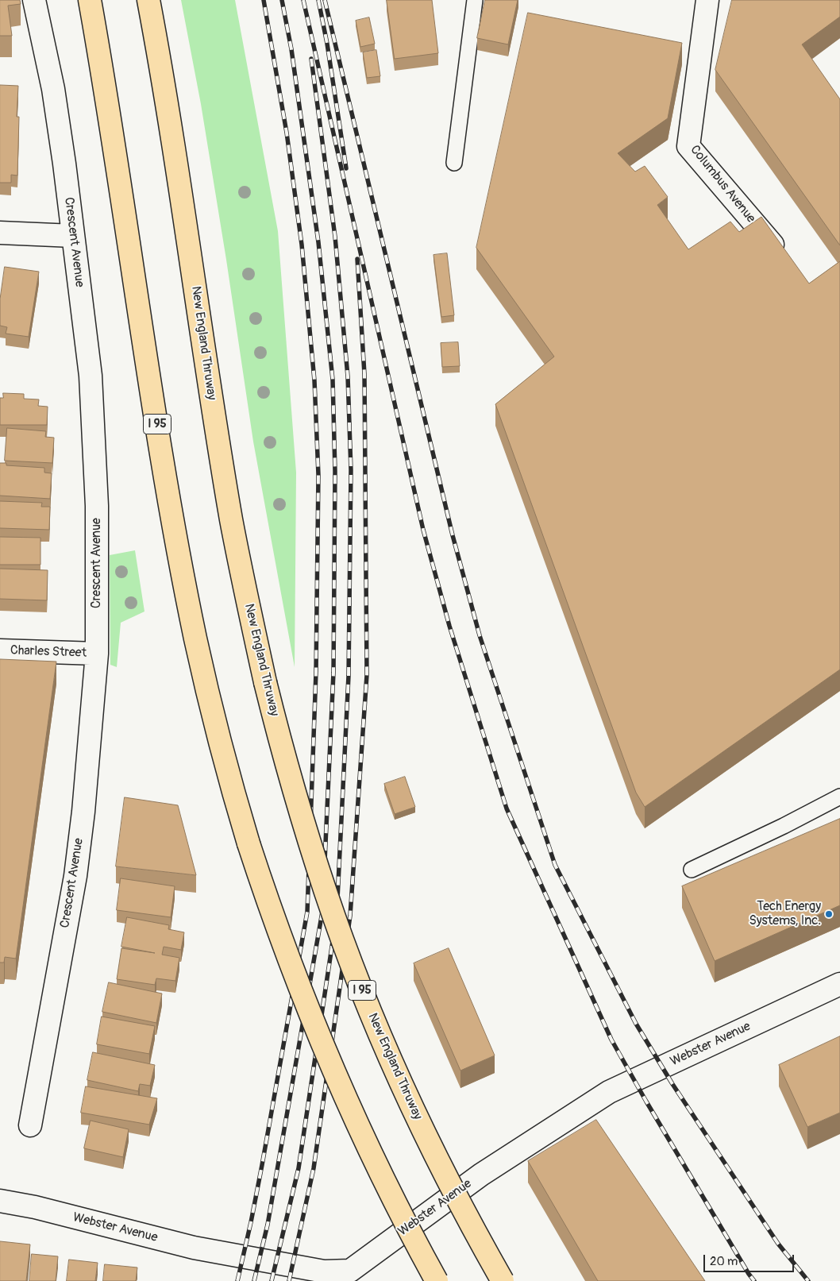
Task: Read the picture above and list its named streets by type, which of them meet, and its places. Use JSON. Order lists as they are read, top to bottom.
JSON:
{
  "streets": {
    "highway": ["New England Thruway", "I 95"],
    "street": [
      "Columbus Avenue",
      "Crescent Avenue",
      "Charles Street",
      "Webster Avenue"
    ]
  },
  "crossings": [
    ["Crescent Avenue", "Charles Street"]
  ],
  "places": ["Tech Energy Systems, Inc."],
  "scale_bar": "20 m"
}
